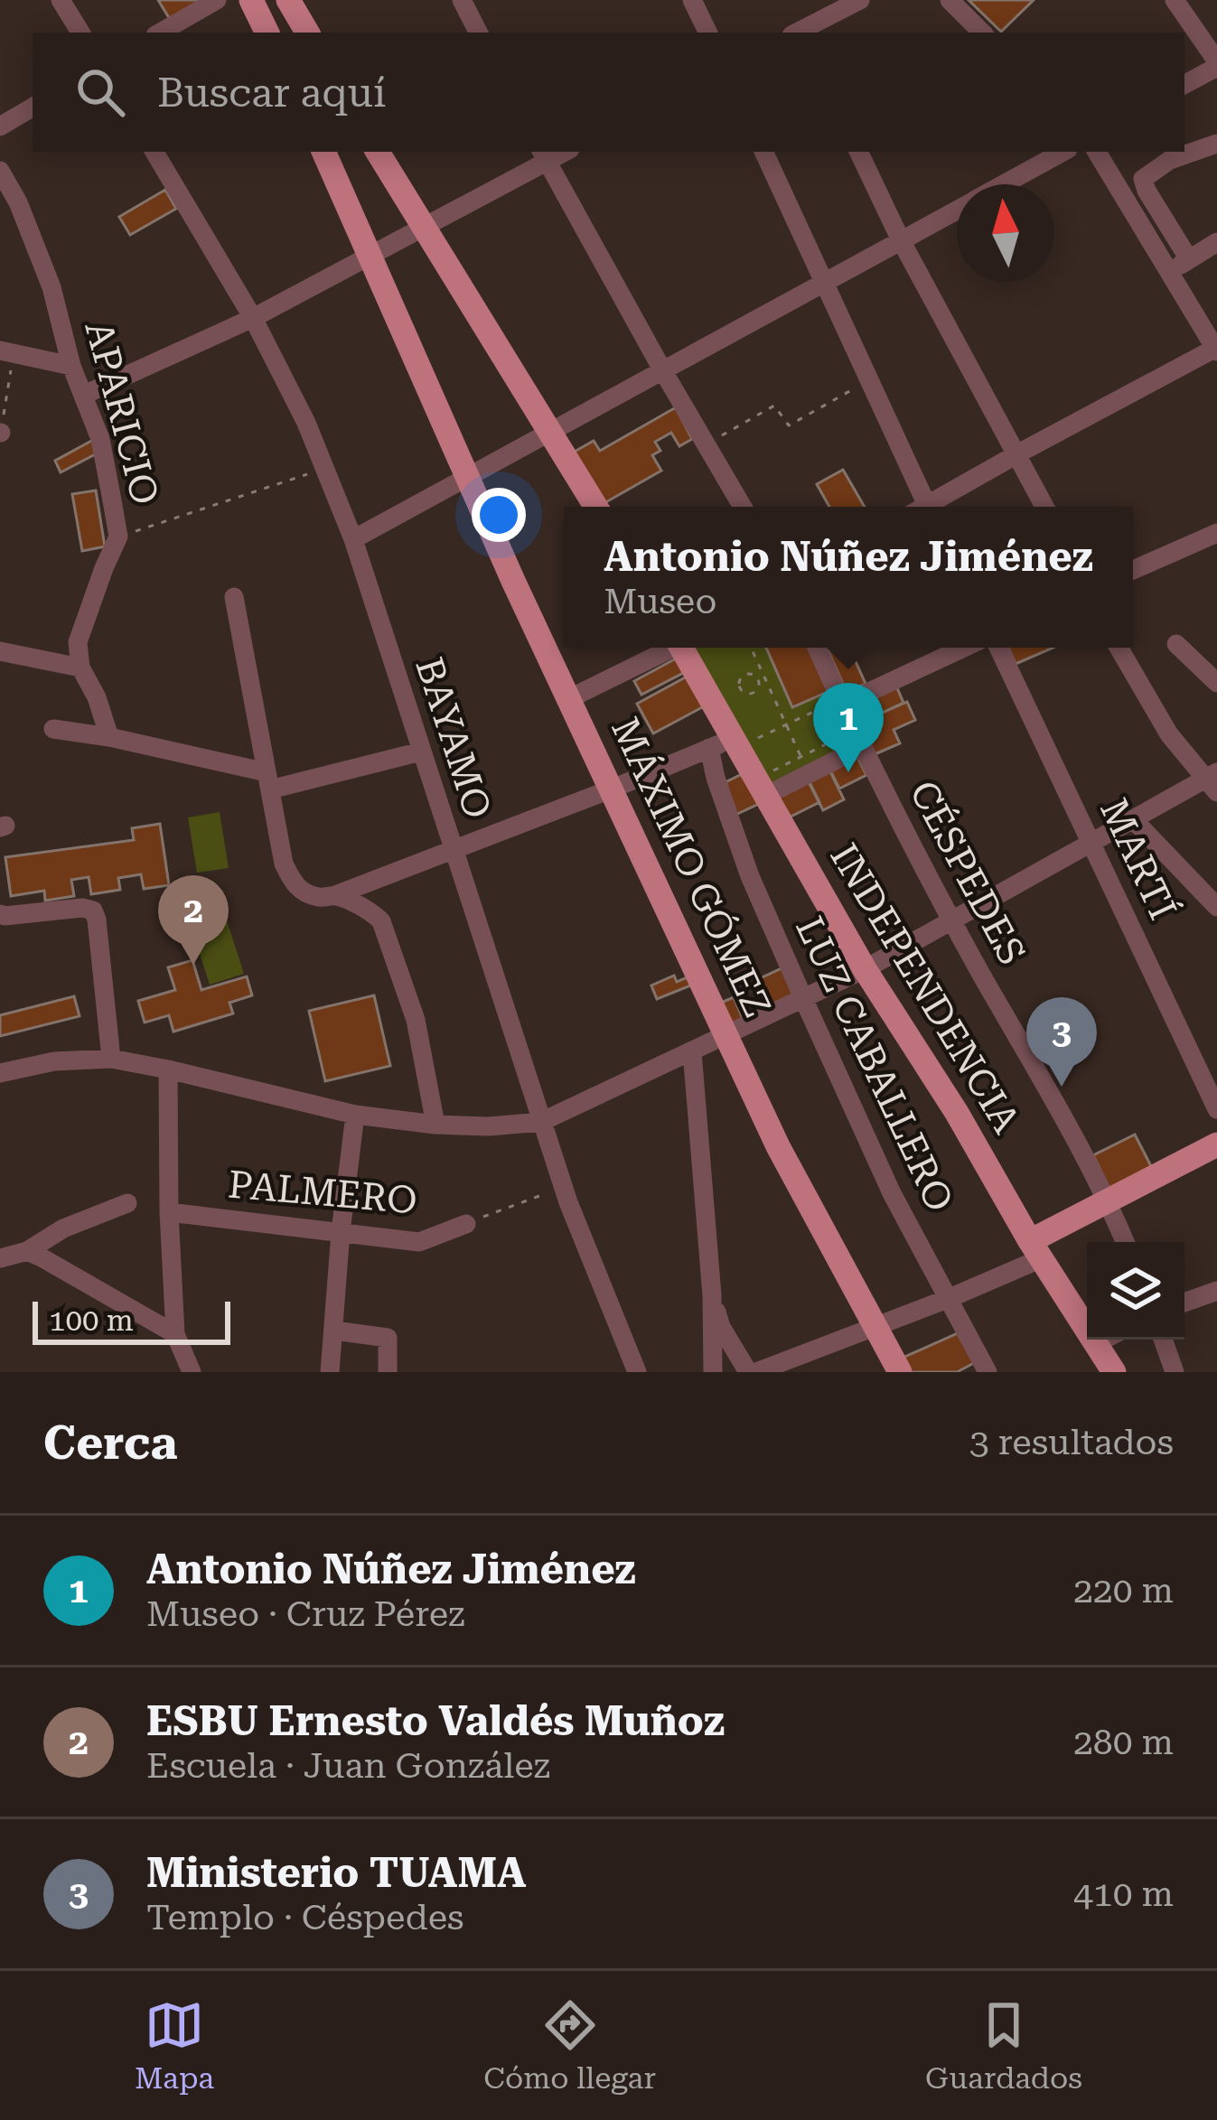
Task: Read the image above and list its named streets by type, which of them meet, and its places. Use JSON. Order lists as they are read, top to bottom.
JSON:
{
  "streets": {
    "main road": ["MÁXIMO GÓMEZ", "INDEPENDENCIA"],
    "street": [
      "APARICIO",
      "BAYAMO",
      "MARTÍ",
      "CÉSPEDES",
      "LUZ CABALLERO",
      "PALMERO"
    ]
  },
  "scale_bar": "100 m",
  "north": "top",
  "page": {
    "search": "Buscar aquí",
    "popup": ["Antonio Núñez Jiménez", "Museo"],
    "pins": ["1", "2", "3"],
    "scale": "100 m",
    "heading": ["Cerca", "3 resultados"],
    "list": [
      {
        "mark": "1",
        "name": "Antonio Núñez Jiménez",
        "note": "Museo · Cruz Pérez",
        "value": "220 m"
      },
      {
        "mark": "2",
        "name": "ESBU Ernesto Valdés Muñoz",
        "note": "Escuela · Juan González",
        "value": "280 m"
      },
      {
        "mark": "3",
        "name": "Ministerio TUAMA",
        "note": "Templo · Céspedes",
        "value": "410 m"
      }
    ],
    "nav": ["Mapa", "Cómo llegar", "Guardados"]
  }
}
